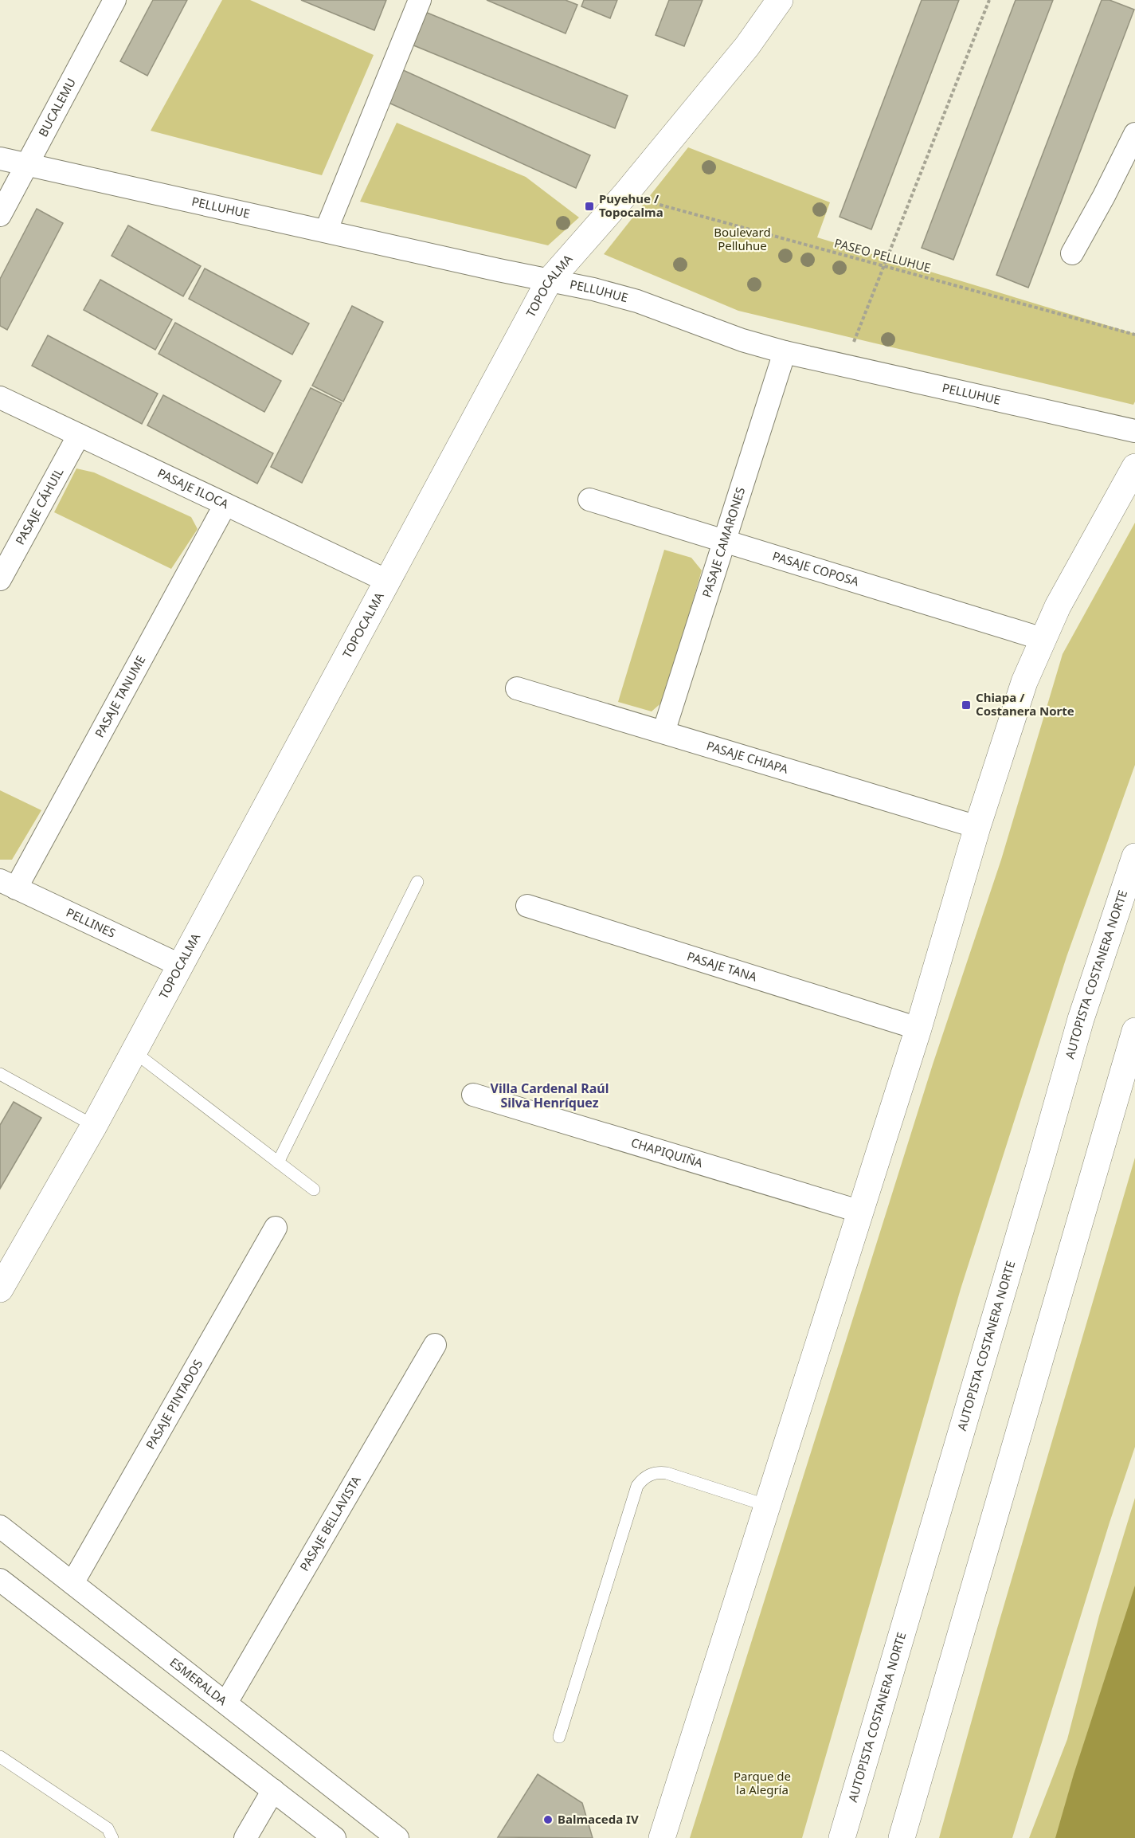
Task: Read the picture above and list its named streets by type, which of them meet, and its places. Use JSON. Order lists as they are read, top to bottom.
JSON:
{
  "streets": {
    "main road": ["TOPOCALMA", "AUTOPISTA COSTANERA NORTE"],
    "street": [
      "BUCALEMU",
      "PELLUHUE",
      "PASAJE ILOCA",
      "PASAJE CÁHUIL",
      "PASAJE CAMARONES",
      "PASAJE COPOSA",
      "PASAJE TANUME",
      "PASAJE CHIAPA",
      "PELLINES",
      "PASAJE TANA",
      "CHAPIQUIÑA",
      "PASAJE PINTADOS",
      "PASAJE BELLAVISTA",
      "ESMERALDA"
    ],
    "path": ["PASEO PELLUHUE"]
  },
  "crossings": [
    ["BUCALEMU", "PELLUHUE"],
    ["PELLUHUE", "TOPOCALMA"],
    ["PELLUHUE", "PASAJE CAMARONES"],
    ["PASEO PELLUHUE", "TOPOCALMA"],
    ["TOPOCALMA", "PASAJE ILOCA"],
    ["TOPOCALMA", "PELLINES"],
    ["PASAJE ILOCA", "PASAJE CÁHUIL"],
    ["PASAJE ILOCA", "PASAJE TANUME"],
    ["PASAJE CAMARONES", "PASAJE COPOSA"],
    ["PASAJE CAMARONES", "PASAJE CHIAPA"],
    ["PASAJE TANUME", "PELLINES"],
    ["PASAJE PINTADOS", "ESMERALDA"],
    ["PASAJE BELLAVISTA", "ESMERALDA"]
  ],
  "districts": ["Villa Cardenal Raúl Silva Henríquez"],
  "parks": ["Boulevard Pelluhue", "Parque de la Alegría"],
  "places": {
    "transit": ["Puyehue / Topocalma", "Chiapa / Costanera Norte"],
    "other": ["Balmaceda IV"]
  }
}
